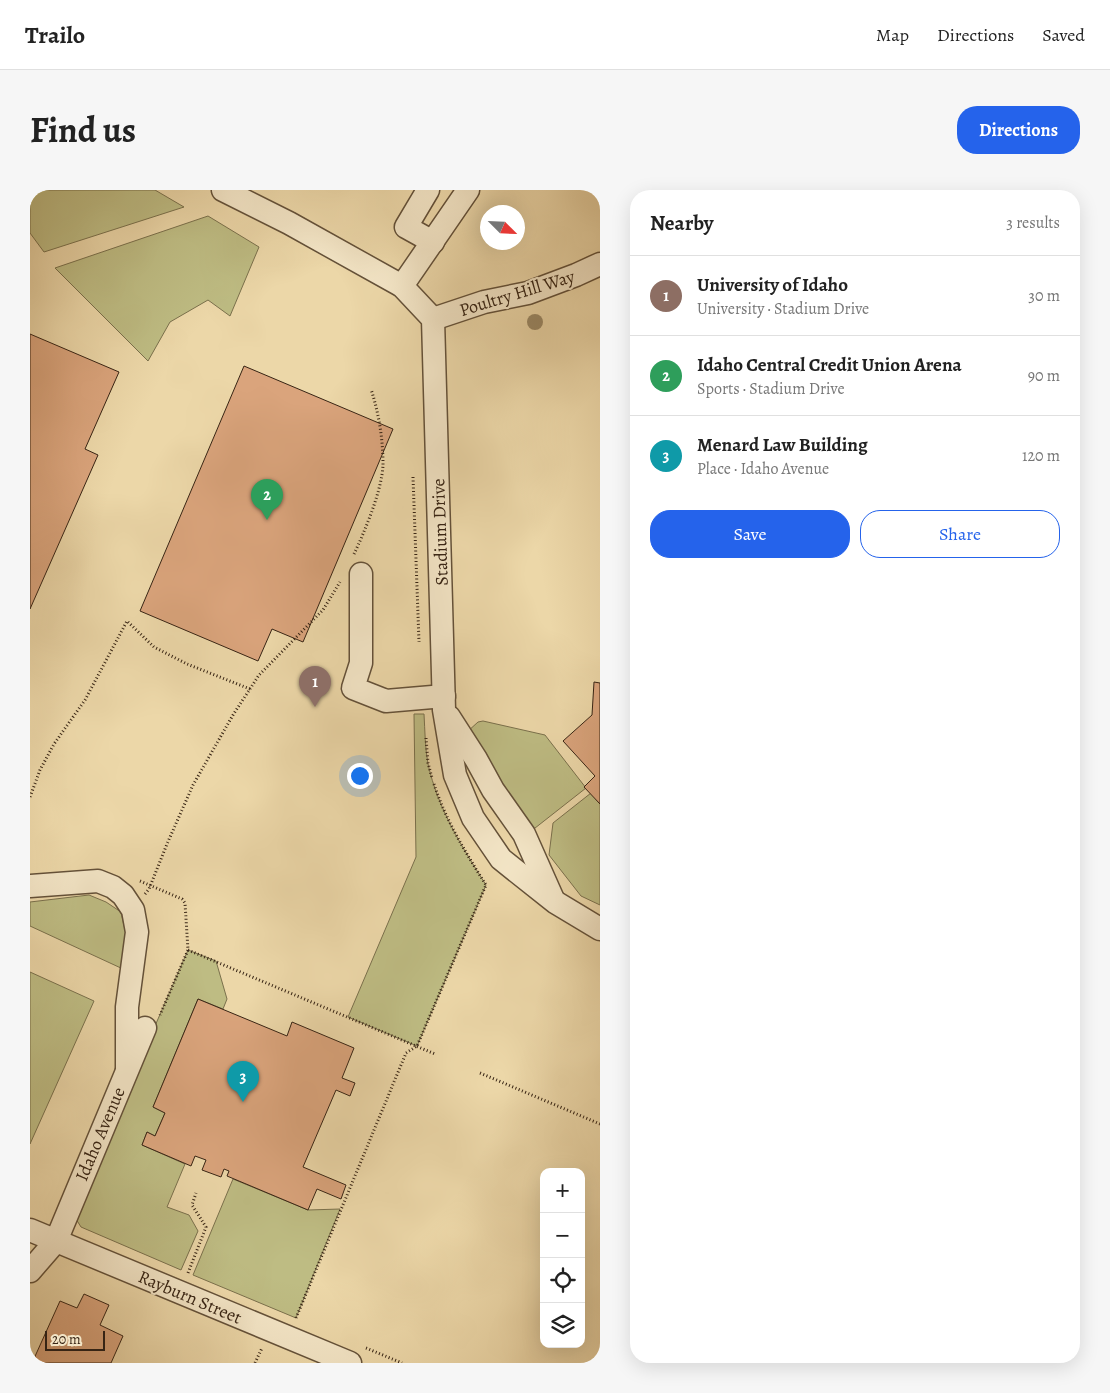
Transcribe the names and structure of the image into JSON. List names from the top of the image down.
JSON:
{
  "streets": {
    "street": [
      "Poultry Hill Way",
      "Stadium Drive",
      "Idaho Avenue",
      "Rayburn Street"
    ]
  },
  "crossings": [
    ["Poultry Hill Way", "Stadium Drive"],
    ["Idaho Avenue", "Rayburn Street"]
  ],
  "scale_bar": "20 m",
  "north": "bottom right",
  "page": {
    "header": "Trailo",
    "nav": ["Map", "Directions", "Saved"],
    "title": "Find us",
    "buttons": [
      "Directions",
      ["Save", "Share"]
    ],
    "heading": ["Nearby", "3 results"],
    "list": [
      {
        "mark": "1",
        "name": "University of Idaho",
        "note": "University · Stadium Drive",
        "value": "30 m"
      },
      {
        "mark": "2",
        "name": "Idaho Central Credit Union Arena",
        "note": "Sports · Stadium Drive",
        "value": "90 m"
      },
      {
        "mark": "3",
        "name": "Menard Law Building",
        "note": "Place · Idaho Avenue",
        "value": "120 m"
      }
    ],
    "pins": ["2", "1", "3"],
    "map_buttons": ["+", "−"],
    "scale": "20 m"
  }
}
